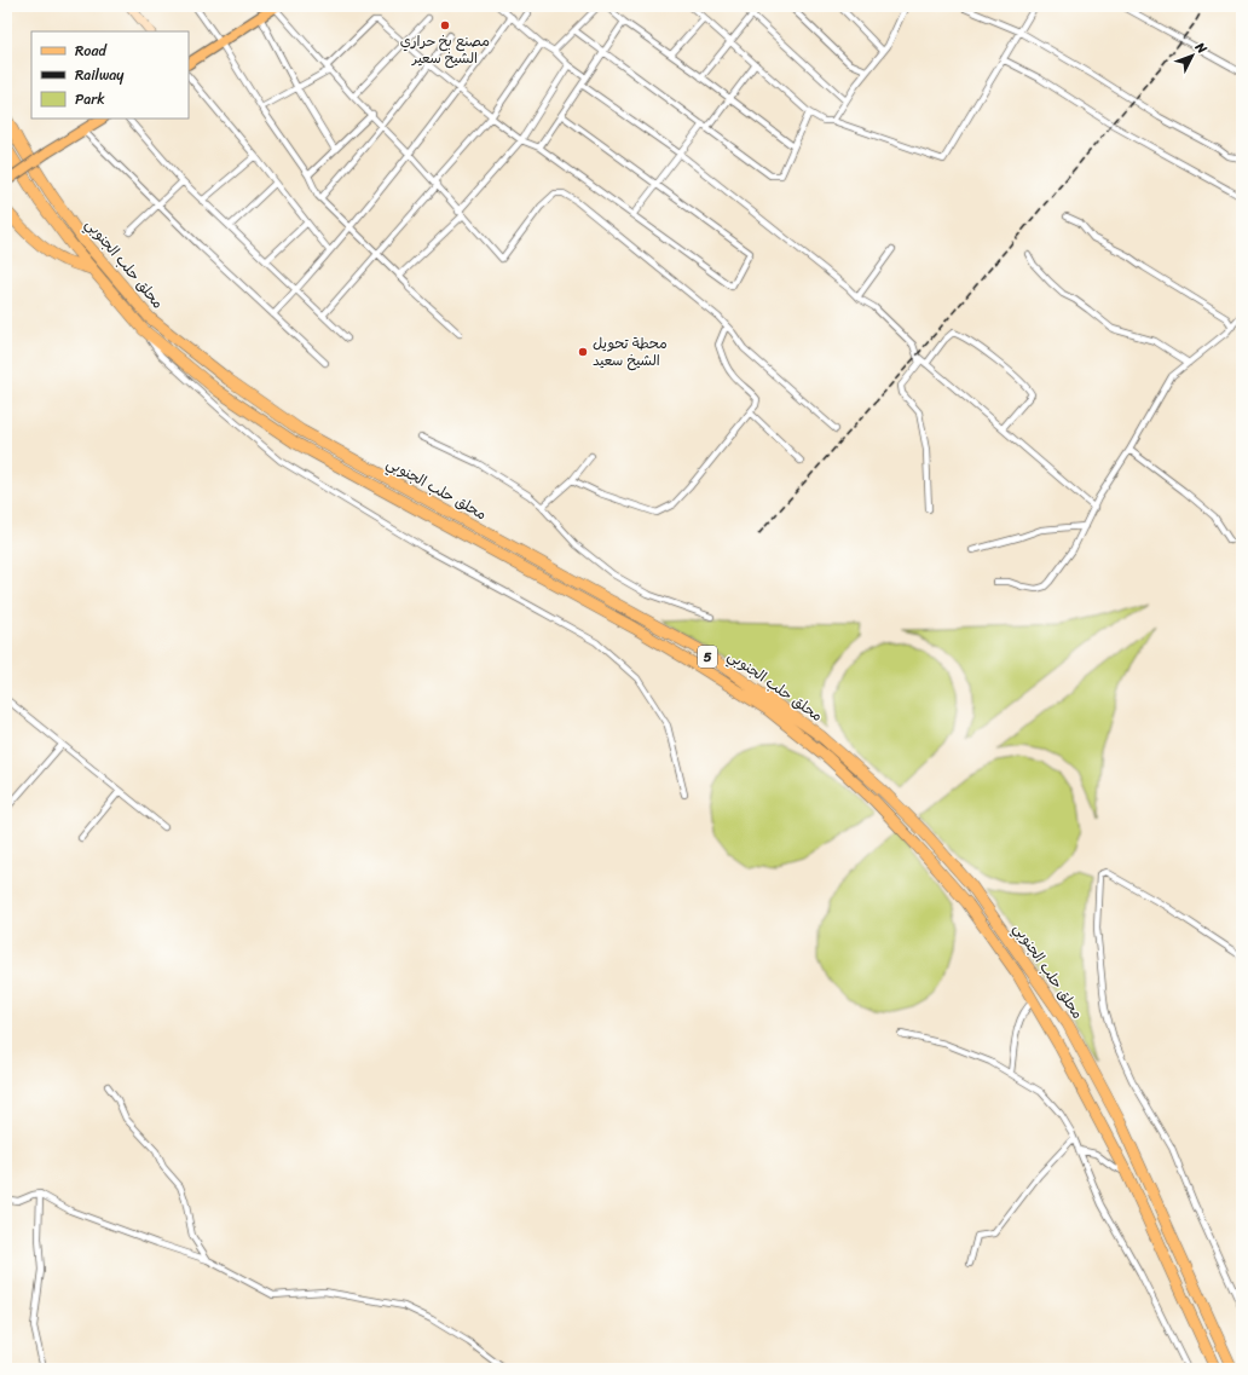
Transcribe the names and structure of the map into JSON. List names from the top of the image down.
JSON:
{
  "streets": {
    "highway": ["محلق حلب الجنوبي", "5"]
  },
  "places": ["مصنع بخ حراري الشيخ سعير", "محطة تحويل الشيخ سعيد"],
  "legend": ["Road", "Railway", "Park"],
  "north": "top right"
}
